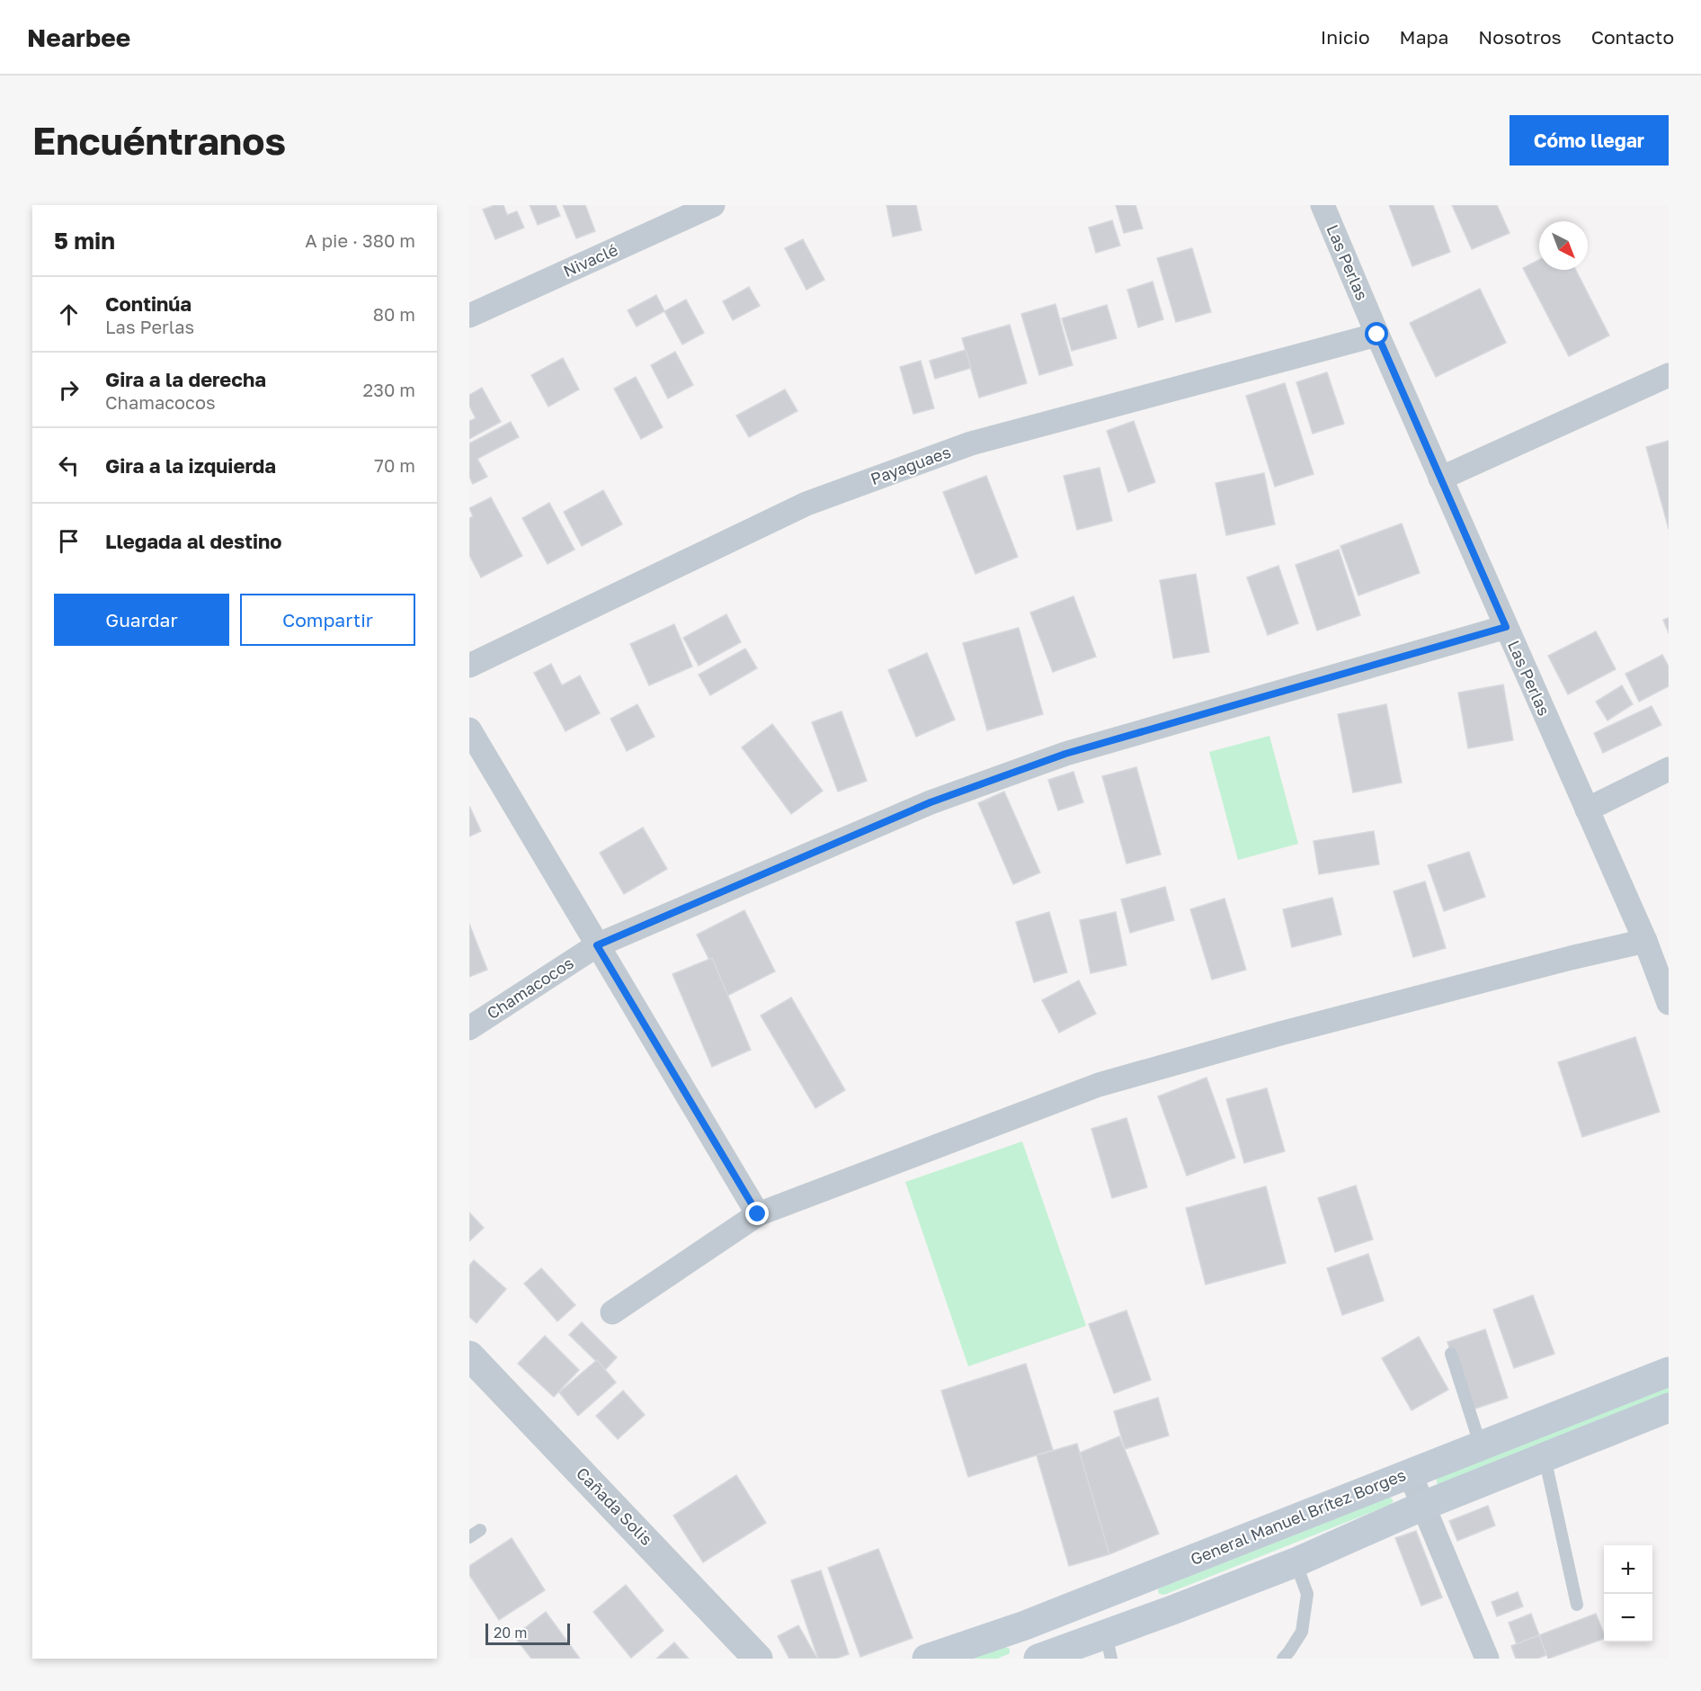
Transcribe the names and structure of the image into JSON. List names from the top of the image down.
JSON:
{
  "streets": {
    "main road": ["General Manuel Brítez Borges"],
    "street": [
      "Nivaclé",
      "Las Perlas",
      "Payaguaes",
      "Chamacocos",
      "Cañada Solis"
    ]
  },
  "crossings": [
    ["Las Perlas", "Payaguaes"],
    ["Las Perlas", "Chamacocos"]
  ],
  "scale_bar": "20 m",
  "north": "bottom right",
  "page": {
    "header": "Nearbee",
    "nav": [
      "Inicio",
      "Mapa",
      "Nosotros",
      "Contacto"
    ],
    "buttons": [
      "Cómo llegar",
      ["Guardar", "Compartir"]
    ],
    "title": "Encuéntranos",
    "heading": ["5 min", "A pie · 380 m"],
    "list": [
      ["Continúa", "Las Perlas", "80 m"],
      ["Gira a la derecha", "Chamacocos", "230 m"],
      ["Gira a la izquierda", "70 m"],
      "Llegada al destino"
    ],
    "map_buttons": ["+", "−"],
    "scale": "20 m"
  }
}
